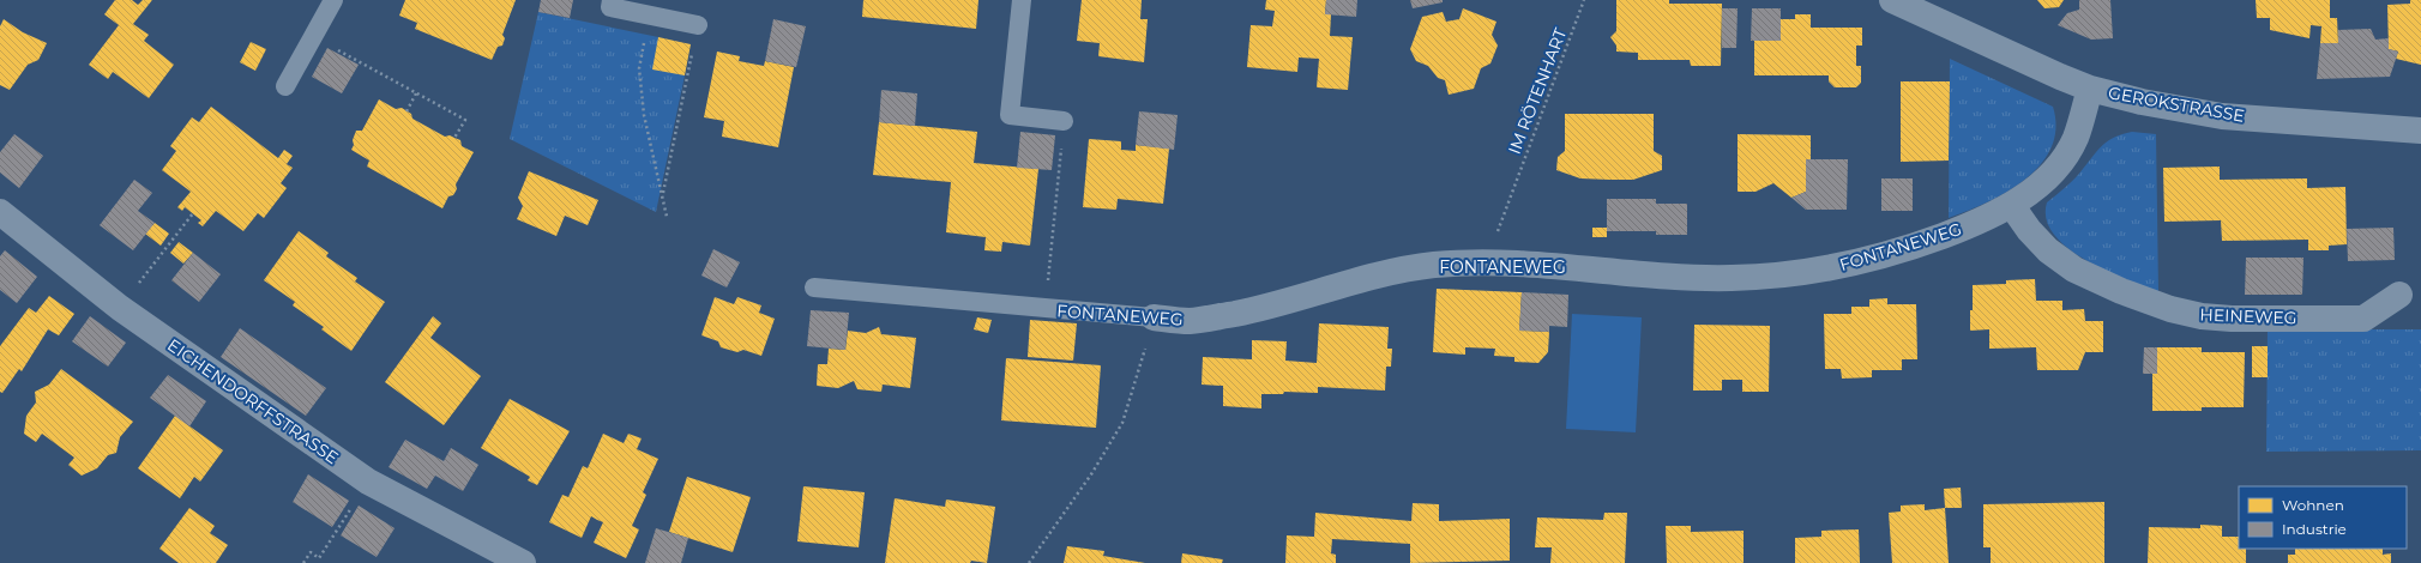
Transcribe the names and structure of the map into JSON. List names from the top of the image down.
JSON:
{
  "streets": {
    "street": [
      "GEROKSTRASSE",
      "FONTANEWEG",
      "HEINEWEG",
      "EICHENDORFFSTRASSE"
    ],
    "path": ["IM RÖTENHART"]
  },
  "crossings": [
    ["GEROKSTRASSE", "FONTANEWEG"],
    ["FONTANEWEG", "HEINEWEG"]
  ],
  "legend": ["Wohnen", "Industrie"]
}
